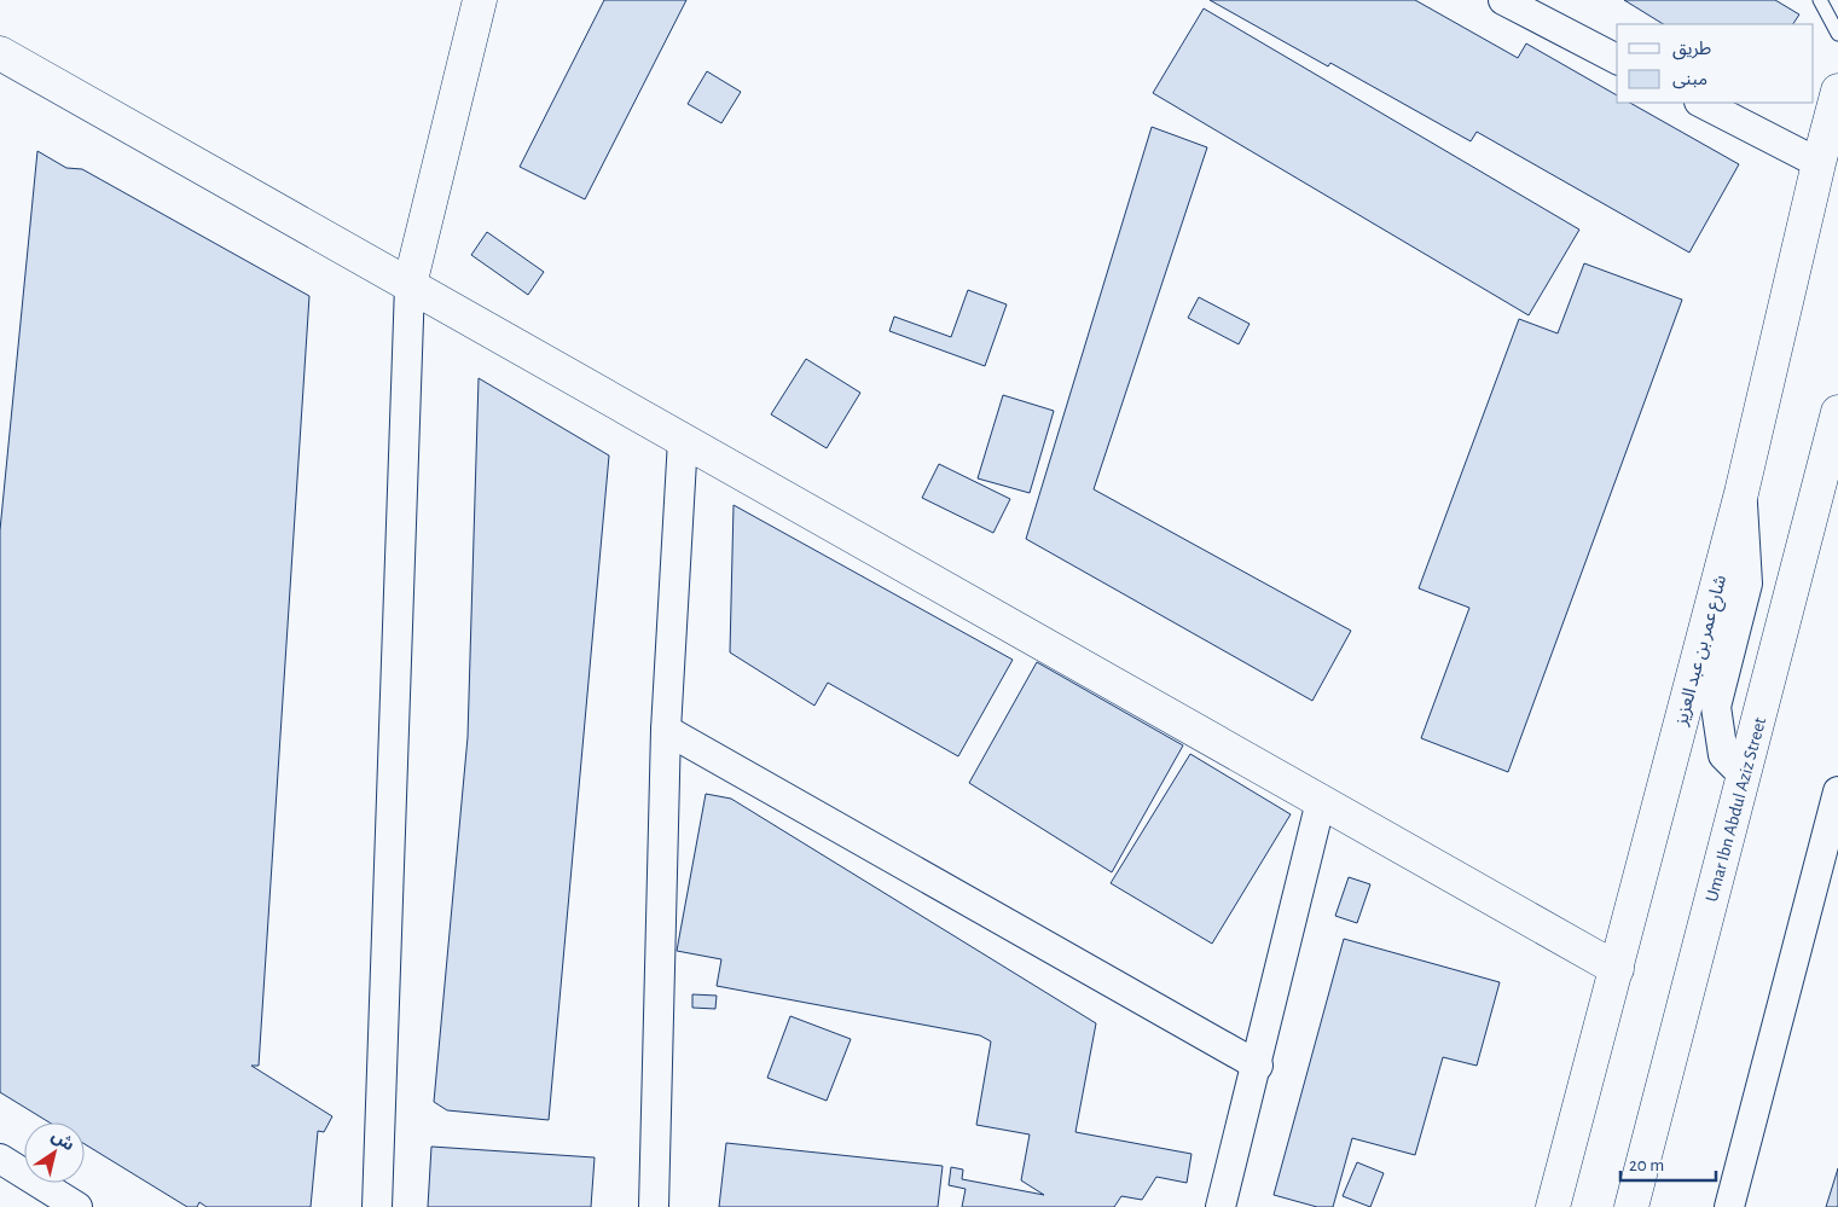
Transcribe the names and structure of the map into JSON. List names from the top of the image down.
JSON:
{
  "streets": {
    "street": ["شارع عمر بن عبد العزيز", "Umar Ibn Abdul Aziz Street"]
  },
  "legend": ["طريق", "مبنى"],
  "scale_bar": "20 m",
  "north": "top right"
}
